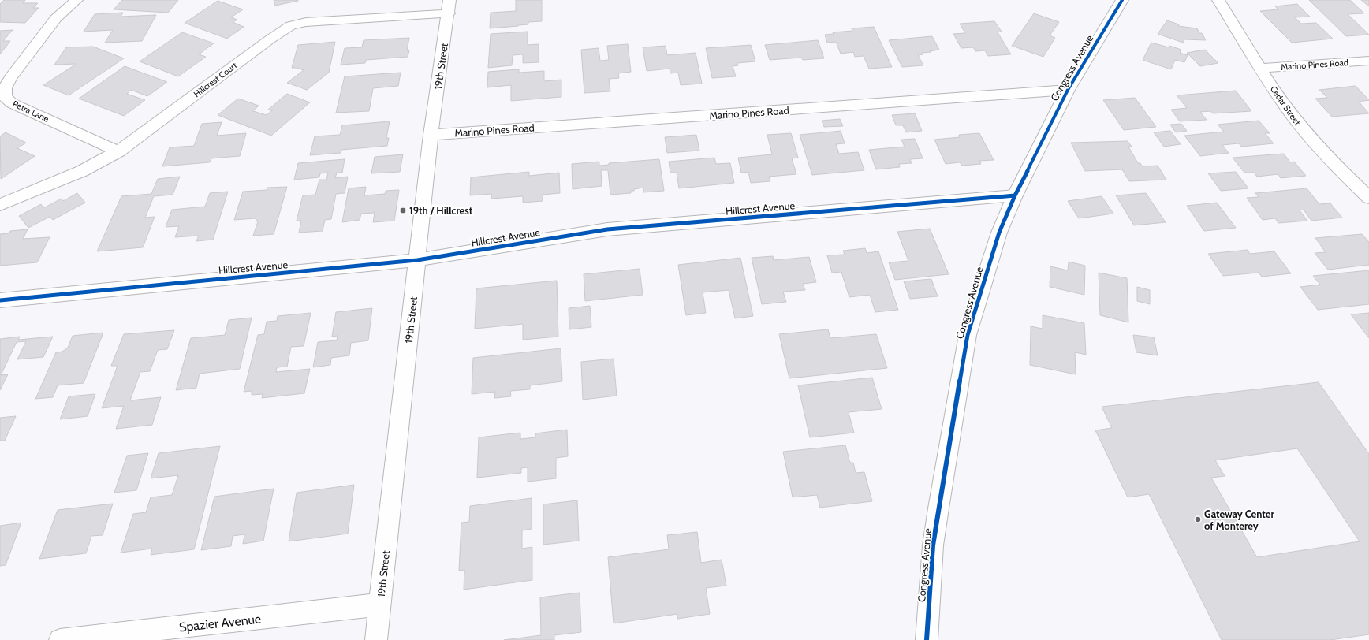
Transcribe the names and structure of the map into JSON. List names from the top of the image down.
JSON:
{
  "streets": {
    "street": [
      "Marino Pines Road",
      "19th Street",
      "Congress Avenue",
      "Hillcrest Court",
      "Cedar Street",
      "Petra Lane",
      "Hillcrest Avenue",
      "Spazier Avenue"
    ]
  },
  "crossings": [
    ["Marino Pines Road", "19th Street"],
    ["Marino Pines Road", "Congress Avenue"],
    ["Marino Pines Road", "Cedar Street"],
    ["19th Street", "Hillcrest Court"],
    ["19th Street", "Hillcrest Avenue"],
    ["19th Street", "Spazier Avenue"],
    ["Congress Avenue", "Hillcrest Avenue"],
    ["Hillcrest Court", "Petra Lane"]
  ],
  "places": {
    "transit": ["19th / Hillcrest"],
    "other": ["Gateway Center of Monterey"]
  }
}
